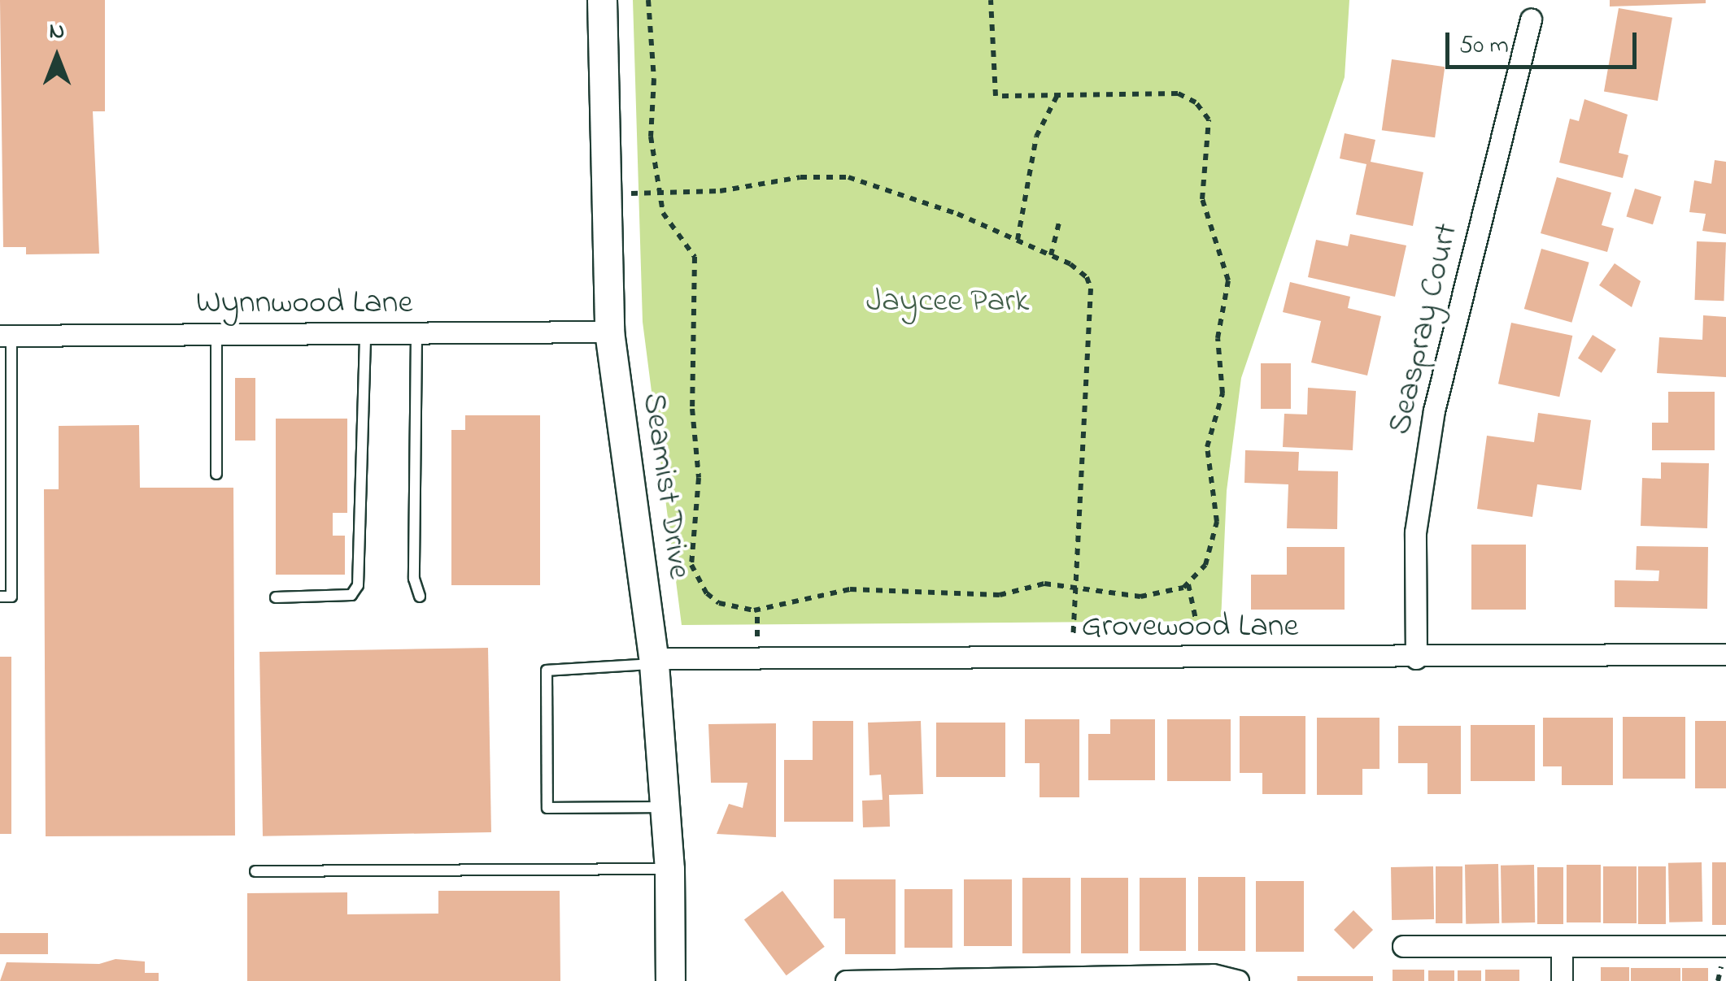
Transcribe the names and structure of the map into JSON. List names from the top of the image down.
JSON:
{
  "streets": {
    "street": [
      "Wynnwood Lane",
      "Seaspray Court",
      "Seamist Drive",
      "Grovewood Lane"
    ]
  },
  "crossings": [
    ["Wynnwood Lane", "Seamist Drive"],
    ["Seaspray Court", "Grovewood Lane"],
    ["Seamist Drive", "Grovewood Lane"]
  ],
  "parks": ["Jaycee Park"],
  "scale_bar": "50 m",
  "north": "top"
}
